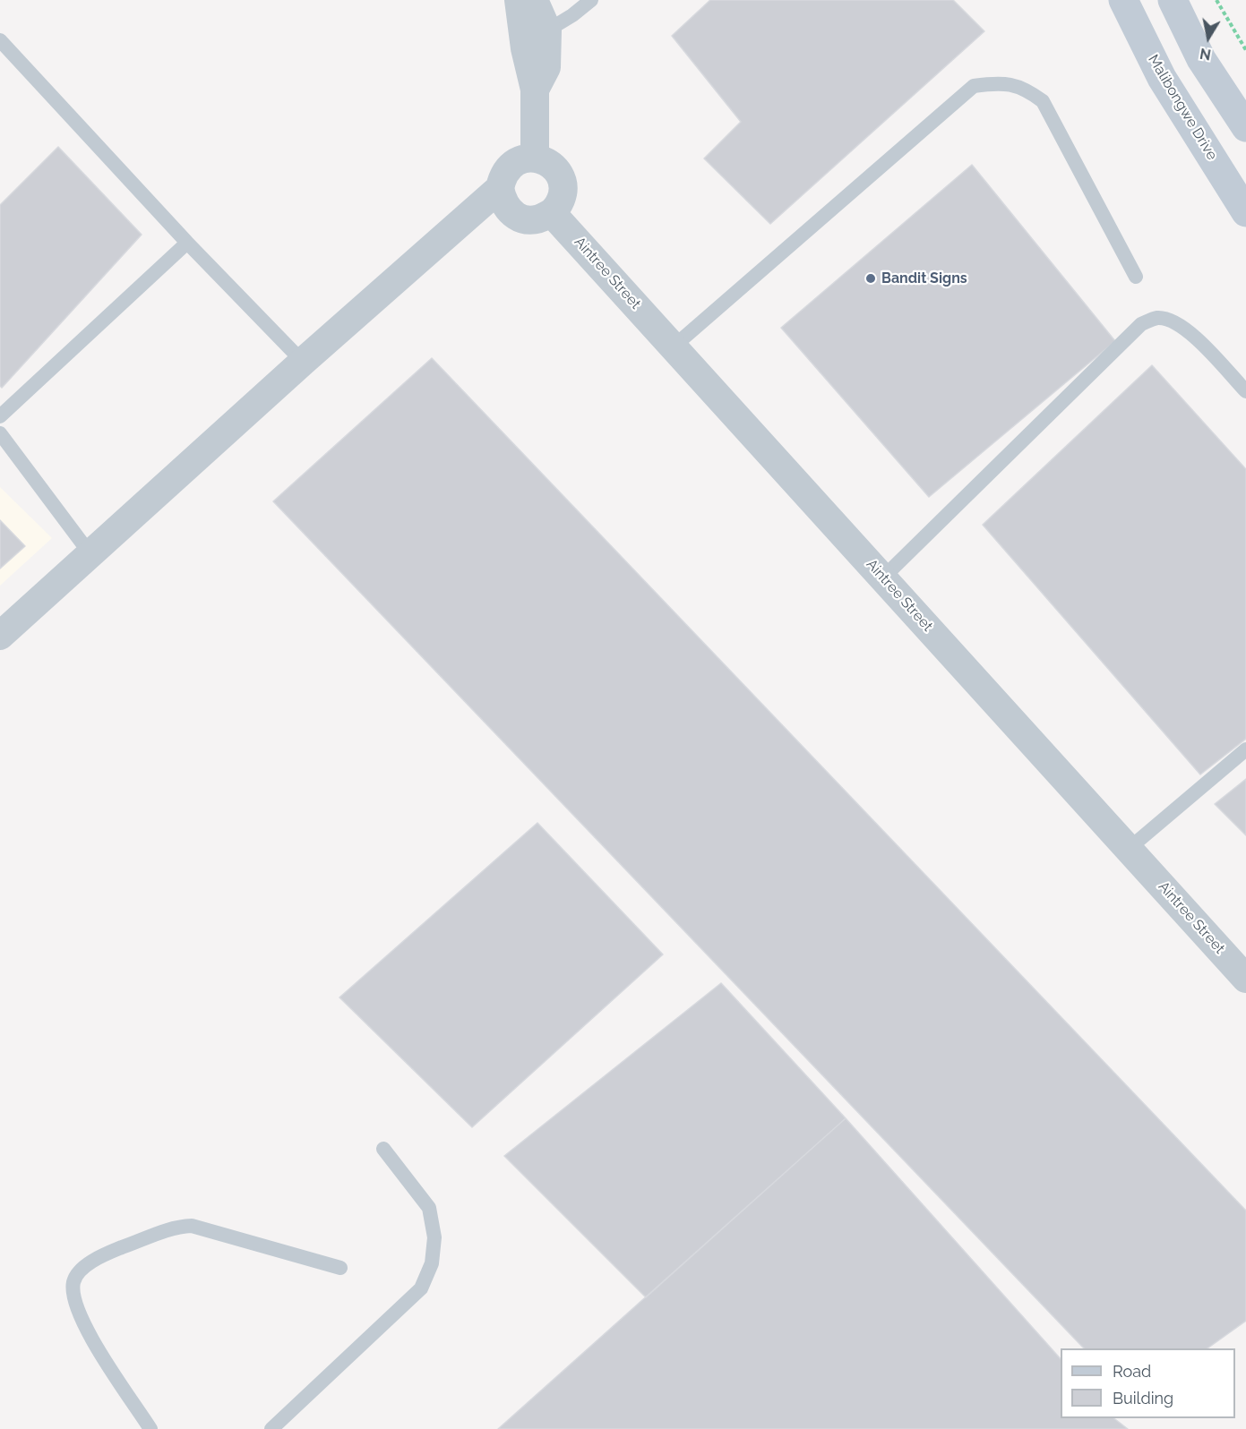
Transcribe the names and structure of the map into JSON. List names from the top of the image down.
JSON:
{
  "streets": {
    "main road": ["Malibongwe Drive"],
    "street": ["Aintree Street"]
  },
  "places": ["Bandit Signs"],
  "legend": ["Road", "Building"],
  "north": "bottom"
}
